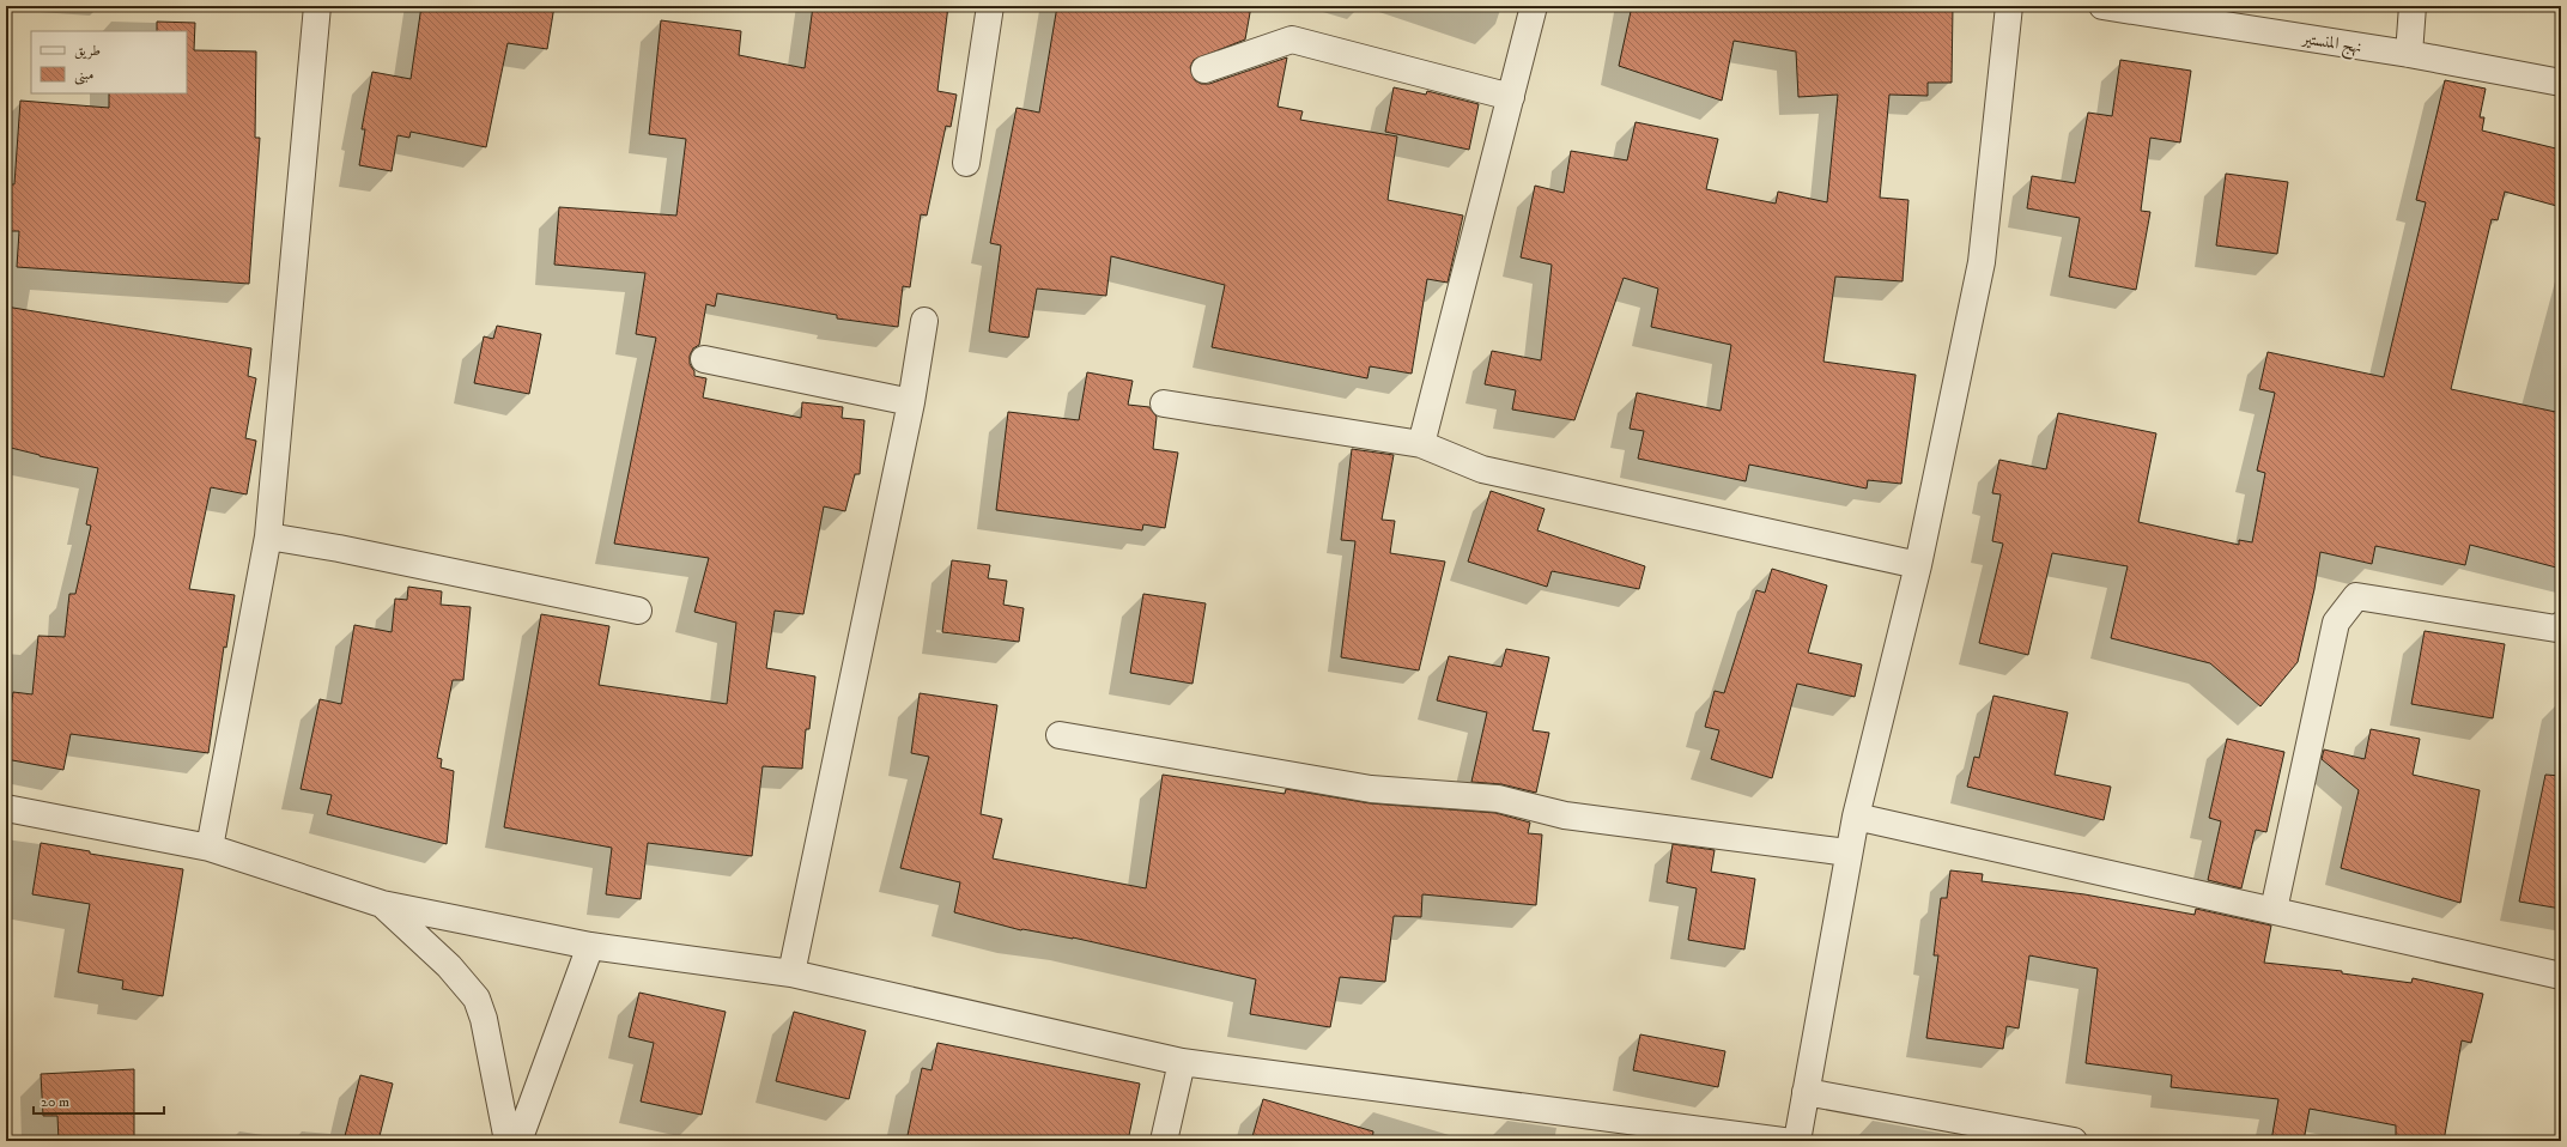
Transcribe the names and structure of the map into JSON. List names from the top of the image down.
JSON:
{
  "streets": {
    "street": ["نهج المنستير"]
  },
  "legend": ["طريق", "مبنى"],
  "scale_bar": "20 m"
}
